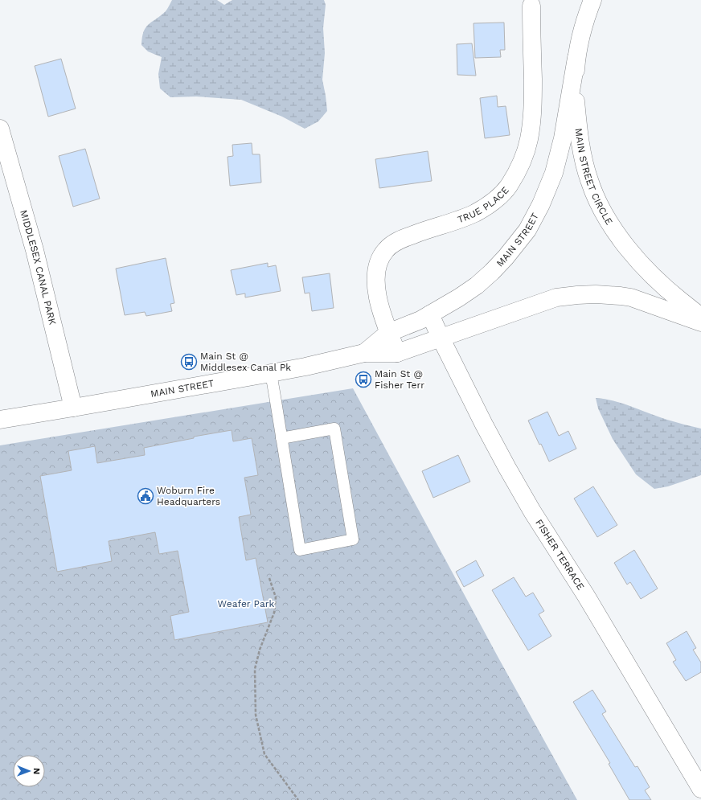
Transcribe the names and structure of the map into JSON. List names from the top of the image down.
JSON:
{
  "streets": {
    "main road": [
      "MAIN STREET CIRCLE",
      "TRUE PLACE",
      "MAIN STREET",
      "MIDDLESEX CANAL PARK",
      "FISHER TERRACE"
    ]
  },
  "crossings": [
    ["MAIN STREET CIRCLE", "MAIN STREET"],
    ["TRUE PLACE", "MAIN STREET"],
    ["MAIN STREET", "MIDDLESEX CANAL PARK"],
    ["MAIN STREET", "FISHER TERRACE"]
  ],
  "parks": ["Weafer Park"],
  "places": {
    "bus stop": ["Main St @ Middlesex Canal Pk", "Main St @ Fisher Terr"],
    "public building": ["Woburn Fire Headquarters"]
  },
  "north": "right"
}
